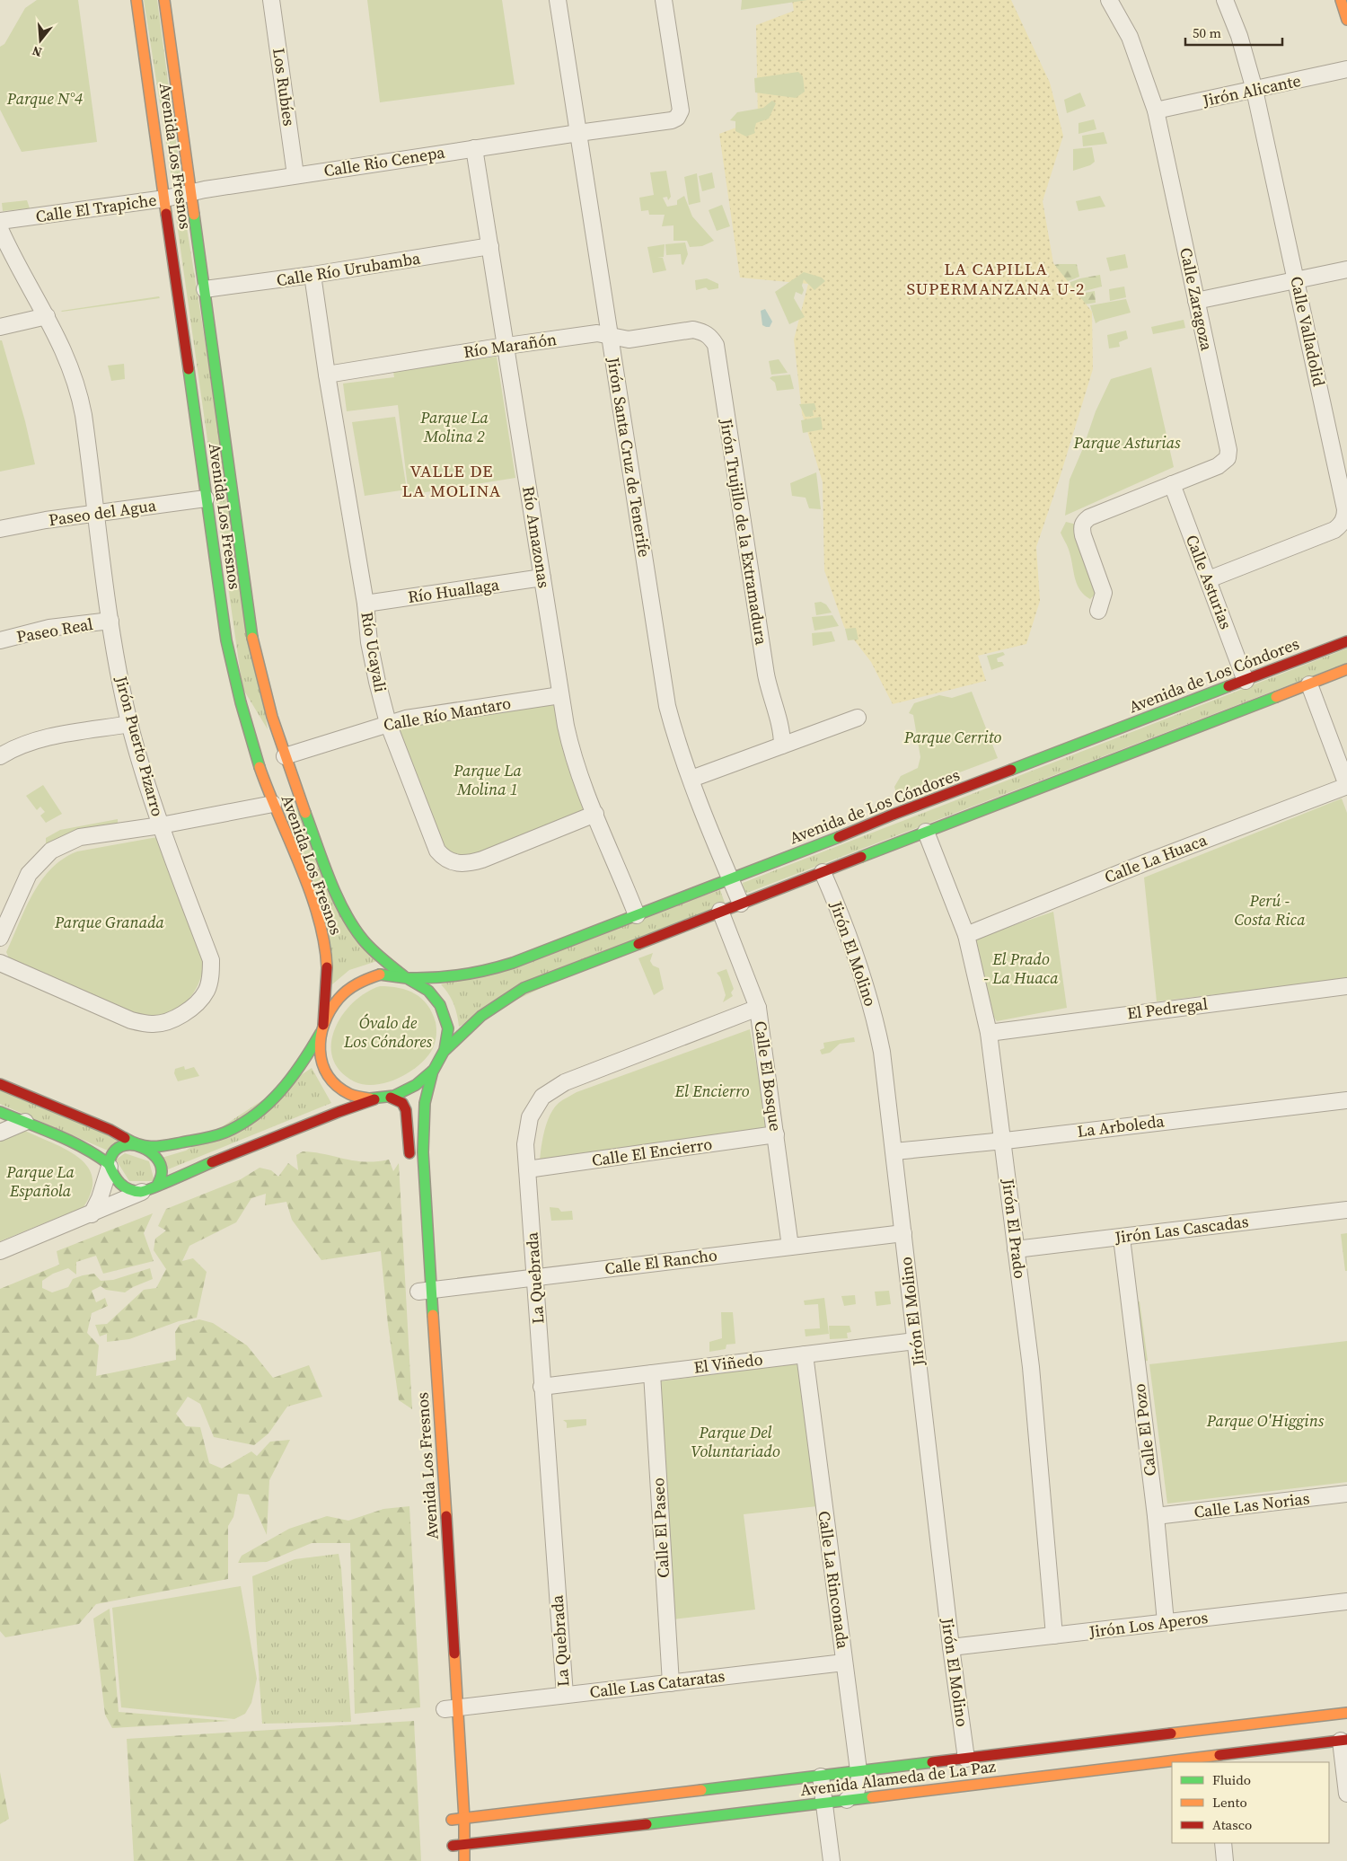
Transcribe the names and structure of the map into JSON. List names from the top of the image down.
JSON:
{
  "streets": {
    "street": [
      "Los Rubíes",
      "Jirón Alicante",
      "Avenida Los Fresnos",
      "Calle Rio Cenepa",
      "Calle El Trapiche",
      "Calle Río Urubamba",
      "Calle Zaragoza",
      "Calle Valladolid",
      "Río Marañón",
      "Jirón Santa Cruz de Tenerife",
      "Paseo del Agua",
      "Jirón Trujillo de la Extramadura",
      "Río Amazonas",
      "Calle Asturias",
      "Río Huallaga",
      "Paseo Real",
      "Río Ucayali",
      "Avenida de Los Cóndores",
      "Calle Río Mantaro",
      "Jirón Puerto Pizarro",
      "Calle La Huaca",
      "Jirón El Molino",
      "El Pedregal",
      "Calle El Bosque",
      "La Arboleda",
      "Calle El Encierro",
      "Jirón El Prado",
      "Jirón Las Cascadas",
      "Calle El Rancho",
      "La Quebrada",
      "El Viñedo",
      "Calle El Pozo",
      "Calle Las Norias",
      "Calle El Paseo",
      "Calle La Rinconada",
      "Jirón Los Aperos",
      "Calle Las Cataratas",
      "Avenida Alameda de La Paz"
    ]
  },
  "crossings": [
    ["Los Rubíes", "Calle Rio Cenepa"],
    ["Jirón Alicante", "Calle Zaragoza"],
    ["Jirón Alicante", "Calle Valladolid"],
    ["Avenida Los Fresnos", "Calle Rio Cenepa"],
    ["Avenida Los Fresnos", "Calle El Trapiche"],
    ["Avenida Los Fresnos", "Calle Río Urubamba"],
    ["Avenida Los Fresnos", "Paseo del Agua"],
    ["Avenida Los Fresnos", "Avenida de Los Cóndores"],
    ["Avenida Los Fresnos", "Calle Río Mantaro"],
    ["Avenida Los Fresnos", "Calle El Rancho"],
    ["Avenida Los Fresnos", "Calle Las Cataratas"],
    ["Avenida Los Fresnos", "Avenida Alameda de La Paz"],
    ["Calle Rio Cenepa", "Calle El Trapiche"],
    ["Calle Rio Cenepa", "Jirón Santa Cruz de Tenerife"],
    ["Calle Rio Cenepa", "Río Amazonas"],
    ["Calle Río Urubamba", "Río Amazonas"],
    ["Calle Río Urubamba", "Río Ucayali"],
    ["Calle Zaragoza", "Calle Asturias"],
    ["Calle Valladolid", "Calle Asturias"],
    ["Río Marañón", "Jirón Santa Cruz de Tenerife"],
    ["Río Marañón", "Jirón Trujillo de la Extramadura"],
    ["Río Marañón", "Río Amazonas"],
    ["Río Marañón", "Río Ucayali"],
    ["Jirón Santa Cruz de Tenerife", "Avenida de Los Cóndores"],
    ["Paseo del Agua", "Jirón Puerto Pizarro"],
    ["Río Amazonas", "Río Huallaga"],
    ["Río Amazonas", "Río Ucayali"],
    ["Río Amazonas", "Avenida de Los Cóndores"],
    ["Río Amazonas", "Calle Río Mantaro"],
    ["Calle Asturias", "Avenida de Los Cóndores"],
    ["Río Huallaga", "Río Ucayali"],
    ["Paseo Real", "Jirón Puerto Pizarro"],
    ["Río Ucayali", "Calle Río Mantaro"],
    ["Calle La Huaca", "Jirón El Prado"],
    ["Jirón El Molino", "La Arboleda"],
    ["Jirón El Molino", "Calle El Rancho"],
    ["Jirón El Molino", "El Viñedo"],
    ["Jirón El Molino", "Jirón Los Aperos"],
    ["Jirón El Molino", "Avenida Alameda de La Paz"],
    ["El Pedregal", "Jirón El Prado"],
    ["Calle El Bosque", "Calle El Encierro"],
    ["Calle El Bosque", "Calle El Rancho"],
    ["Calle El Bosque", "La Quebrada"],
    ["La Arboleda", "Jirón El Prado"],
    ["Calle El Encierro", "La Quebrada"],
    ["Jirón El Prado", "Jirón Las Cascadas"],
    ["Jirón El Prado", "Jirón Los Aperos"],
    ["Jirón Las Cascadas", "Calle El Pozo"],
    ["Calle El Rancho", "La Quebrada"],
    ["La Quebrada", "El Viñedo"],
    ["La Quebrada", "Calle Las Cataratas"],
    ["El Viñedo", "Calle El Paseo"],
    ["El Viñedo", "Calle La Rinconada"],
    ["Calle El Pozo", "Calle Las Norias"],
    ["Calle El Pozo", "Jirón Los Aperos"],
    ["Calle El Paseo", "Calle Las Cataratas"],
    ["Calle La Rinconada", "Calle Las Cataratas"],
    ["Calle La Rinconada", "Avenida Alameda de La Paz"]
  ],
  "districts": ["LA CAPILLA SUPERMANZANA U-2", "VALLE DE LA MOLINA"],
  "parks": [
    "Parque N°4",
    "Parque La Molina 2",
    "Parque Asturias",
    "Parque Cerrito",
    "Parque La Molina 1",
    "Perú - Costa Rica",
    "Parque Granada",
    "El Prado - La Huaca",
    "Óvalo de Los Cóndores",
    "El Encierro",
    "Parque La Española",
    "Parque O'Higgins",
    "Parque Del Voluntariado"
  ],
  "legend": ["Fluido", "Lento", "Atasco"],
  "scale_bar": "50 m",
  "north": "bottom"
}
